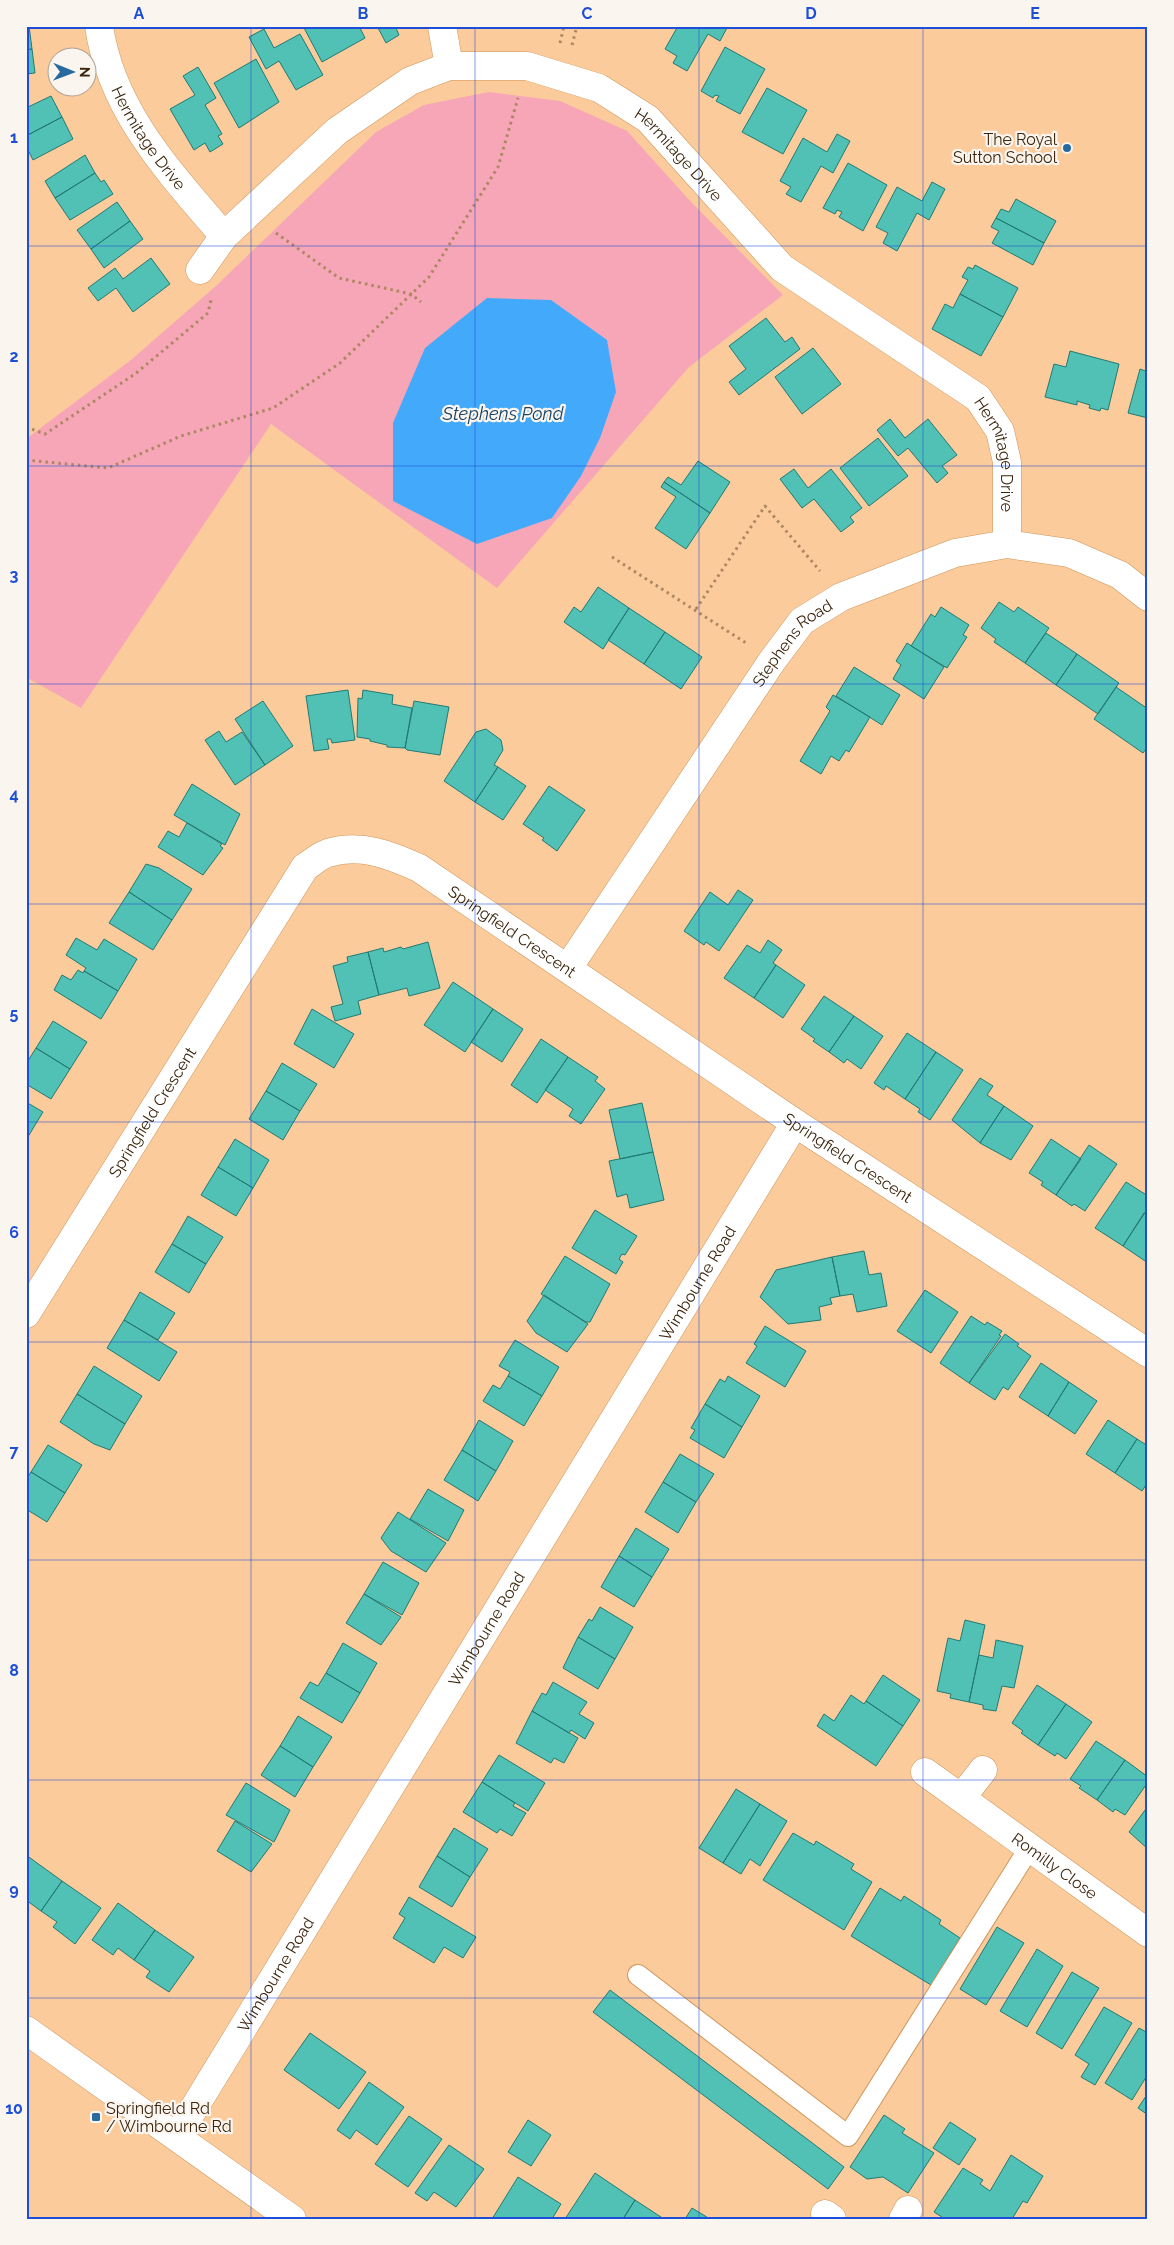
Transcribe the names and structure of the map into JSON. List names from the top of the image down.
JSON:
{
  "streets": {
    "street": [
      "Hermitage Drive",
      "Stephens Road",
      "Springfield Crescent",
      "Wimbourne Road",
      "Romilly Close"
    ]
  },
  "crossings": [
    ["Hermitage Drive", "Stephens Road"],
    ["Stephens Road", "Springfield Crescent"],
    ["Springfield Crescent", "Wimbourne Road"]
  ],
  "water": ["Stephens Pond"],
  "places": {
    "other": ["The Royal Sutton School"],
    "transit": ["Springfield Rd / Wimbourne Rd"]
  },
  "north": "right",
  "grid": {
    "columns": [
      "A",
      "B",
      "C",
      "D",
      "E"
    ],
    "rows": [
      "1",
      "2",
      "3",
      "4",
      "5",
      "6",
      "7",
      "8",
      "9",
      "10"
    ]
  }
}
